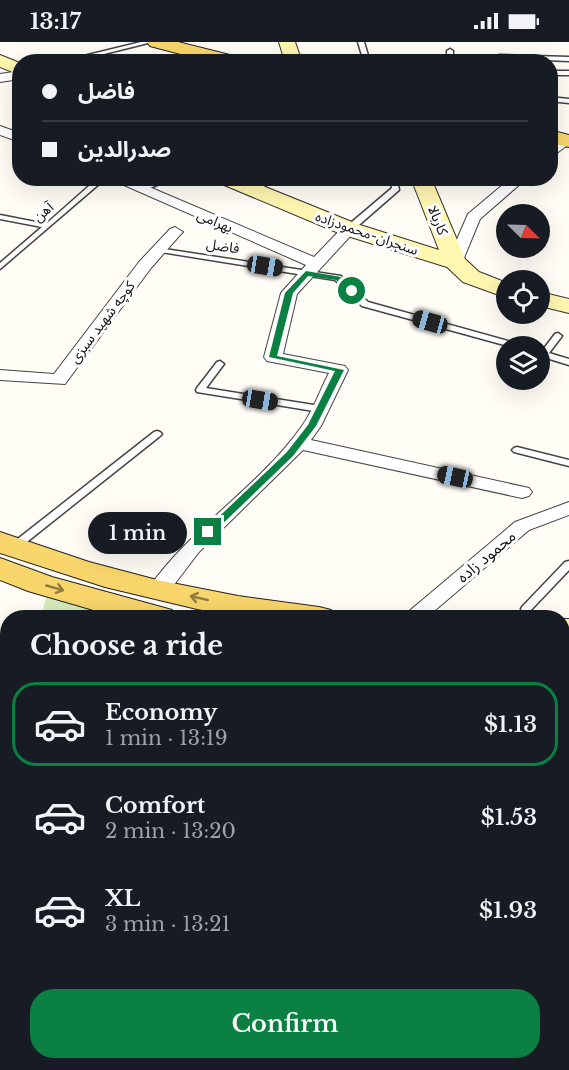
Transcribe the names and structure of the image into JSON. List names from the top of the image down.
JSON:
{
  "streets": {
    "street": [
      "کاربالا",
      "بهرامی",
      "سنجران-محمودزاده",
      "کوچه شهید سبزی",
      "محمود زاده"
    ],
    "lane": ["آهن", "فاضل"]
  },
  "crossings": [
    ["کاربالا", "سنجران-محمودزاده"],
    ["بهرامی", "فاضل"],
    ["فاضل", "کوچه شهید سبزی"]
  ],
  "north": "bottom right",
  "page": {
    "status": "13:17",
    "banner": ["فاضل", "صدرالدین"],
    "bubble": "1 min",
    "heading": "Choose a ride",
    "list": [
      {
        "name": "Economy",
        "note": "1 min · 13:19",
        "value": "$1.13"
      },
      {
        "name": "Comfort",
        "note": "2 min · 13:20",
        "value": "$1.53"
      },
      {
        "name": "XL",
        "note": "3 min · 13:21",
        "value": "$1.93"
      }
    ],
    "buttons": "Confirm"
  }
}
